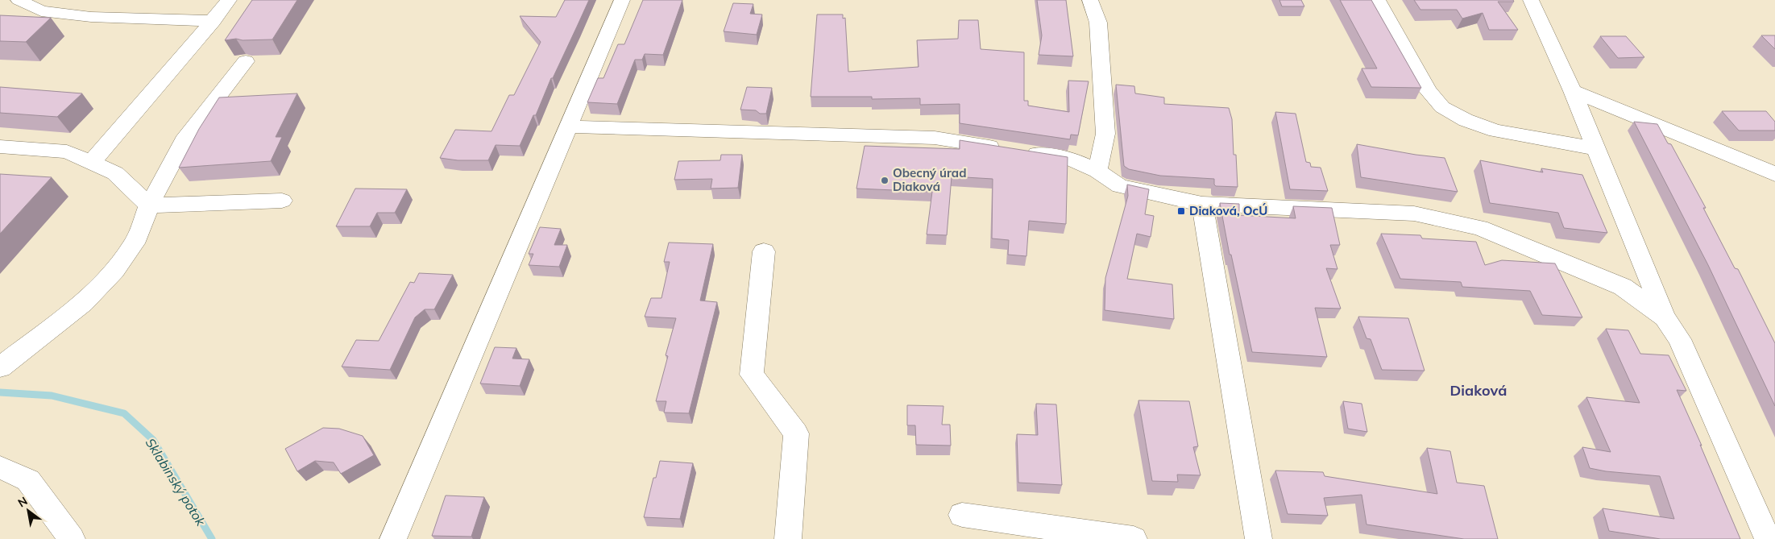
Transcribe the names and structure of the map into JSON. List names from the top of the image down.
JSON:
{
  "districts": ["Diaková"],
  "water": ["Sklabinský potok"],
  "places": {
    "other": ["Obecný úrad Diaková"],
    "transit": ["Diaková, OcÚ"]
  },
  "north": "top left"
}
